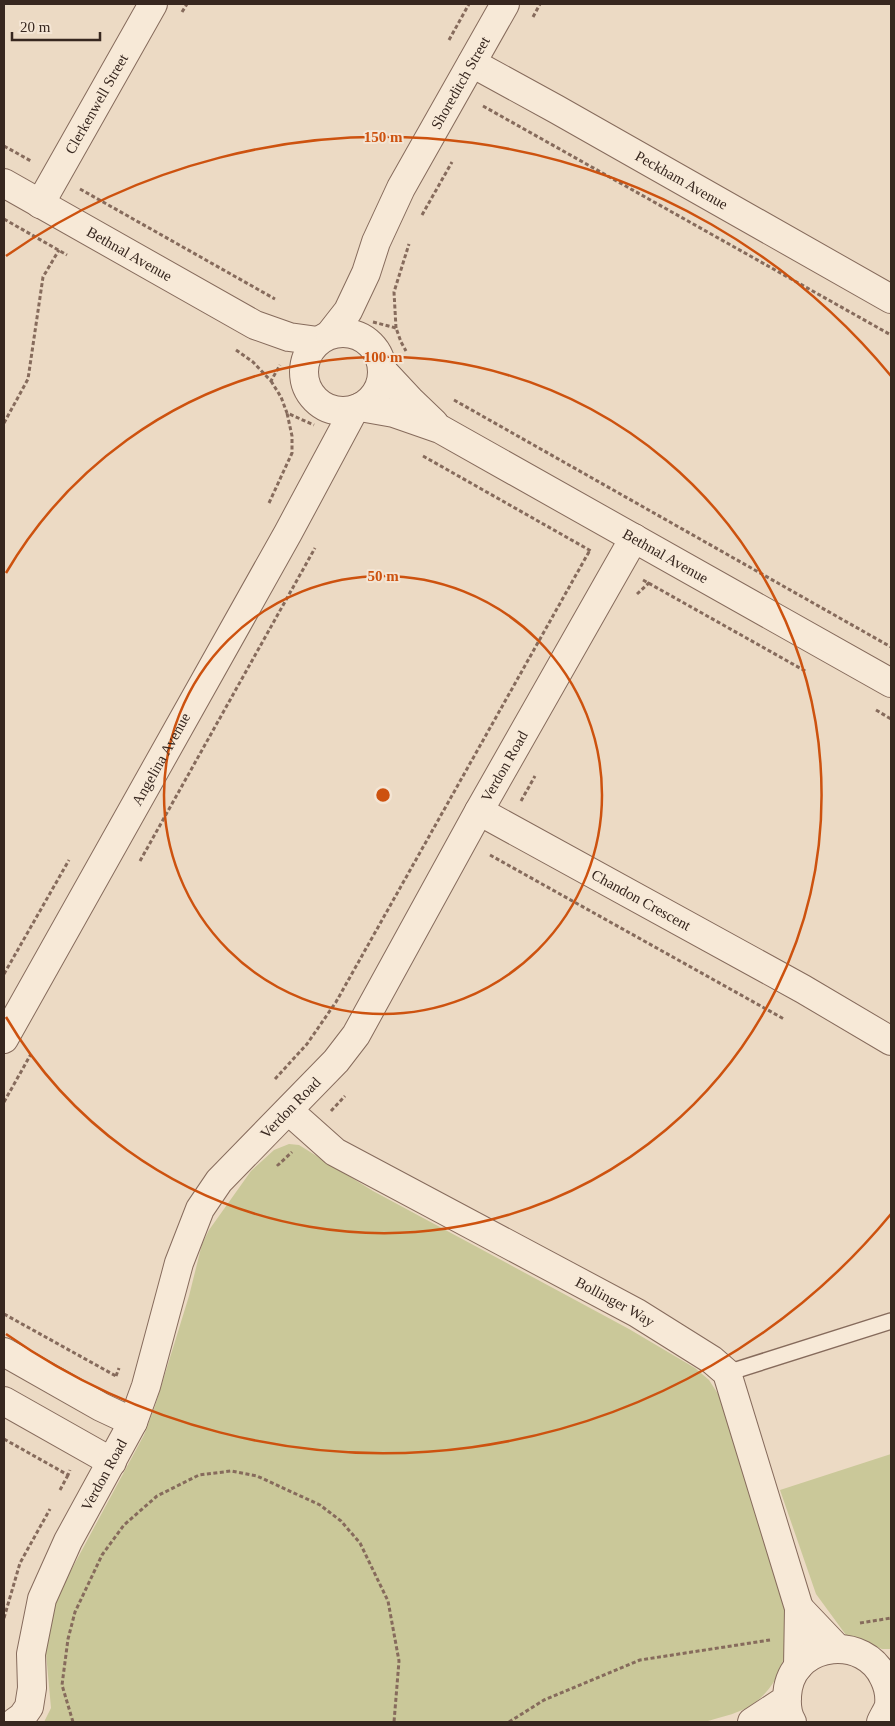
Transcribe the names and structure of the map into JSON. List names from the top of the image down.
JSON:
{
  "streets": {
    "street": [
      "Shoreditch Street",
      "Clerkenwell Street",
      "Peckham Avenue",
      "Bethnal Avenue",
      "Angelina Avenue",
      "Verdon Road",
      "Chandon Crescent",
      "Bollinger Way"
    ]
  },
  "crossings": [
    ["Shoreditch Street", "Peckham Avenue"],
    ["Shoreditch Street", "Bethnal Avenue"],
    ["Shoreditch Street", "Angelina Avenue"],
    ["Clerkenwell Street", "Bethnal Avenue"],
    ["Bethnal Avenue", "Angelina Avenue"],
    ["Bethnal Avenue", "Verdon Road"],
    ["Verdon Road", "Chandon Crescent"],
    ["Verdon Road", "Bollinger Way"]
  ],
  "scale_bar": "20 m",
  "rings": ["150 m", "100 m", "50 m"]
}
